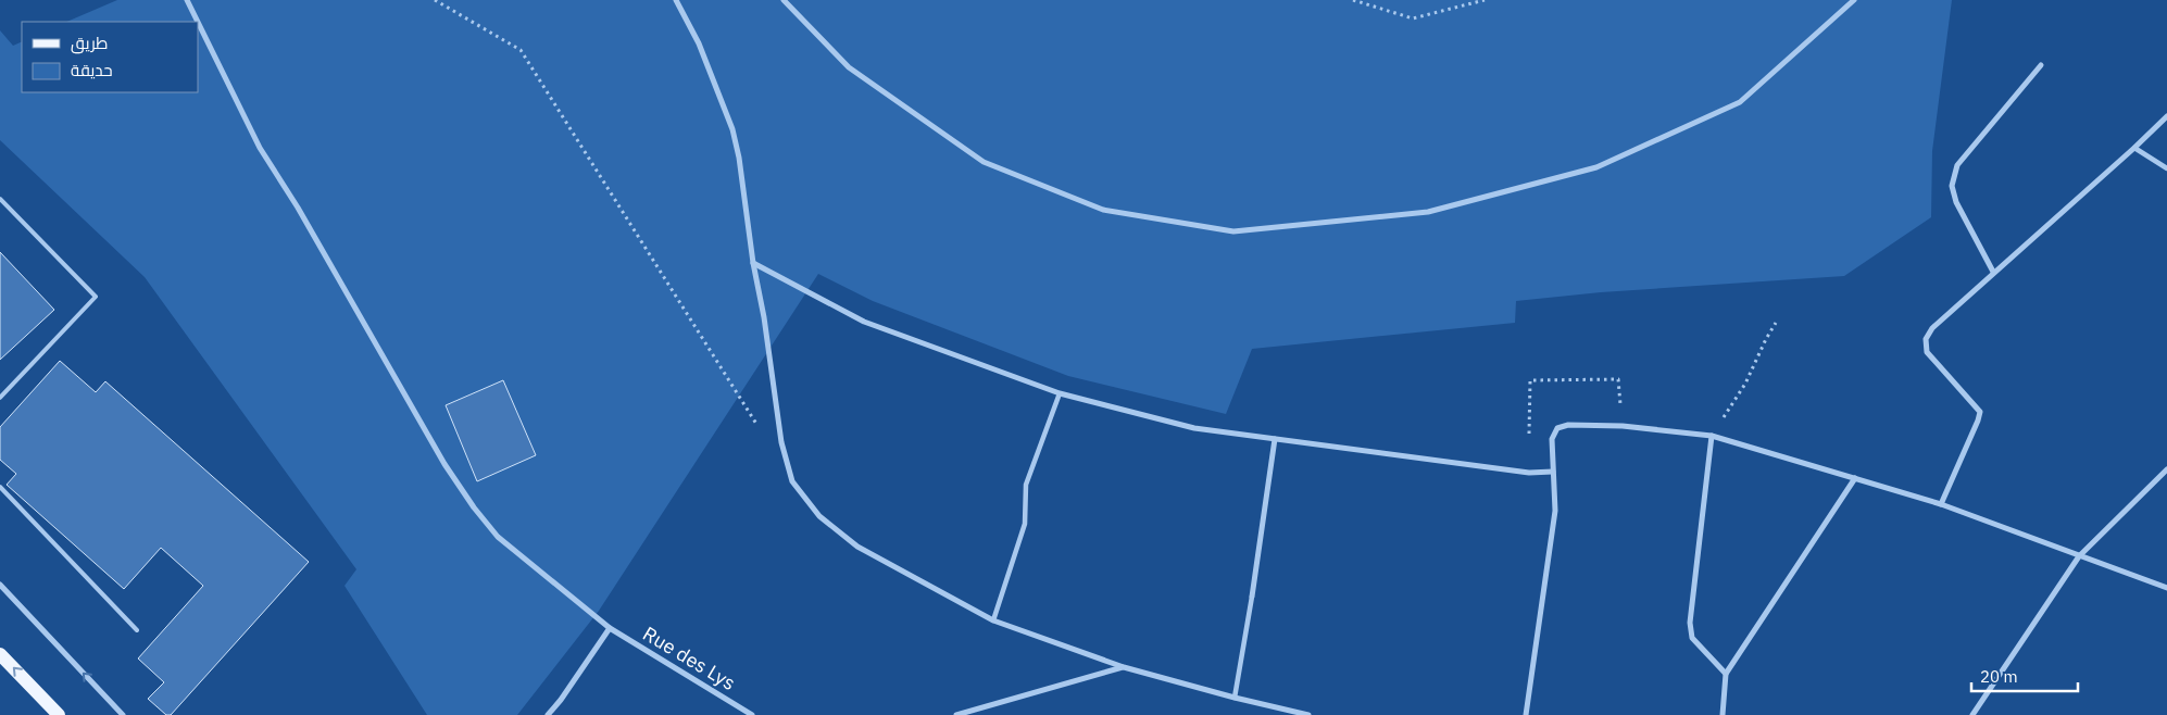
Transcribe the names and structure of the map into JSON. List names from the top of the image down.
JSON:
{
  "streets": {
    "street": ["Rue des Lys"]
  },
  "legend": ["طريق", "حديقة"],
  "scale_bar": "20 m"
}
